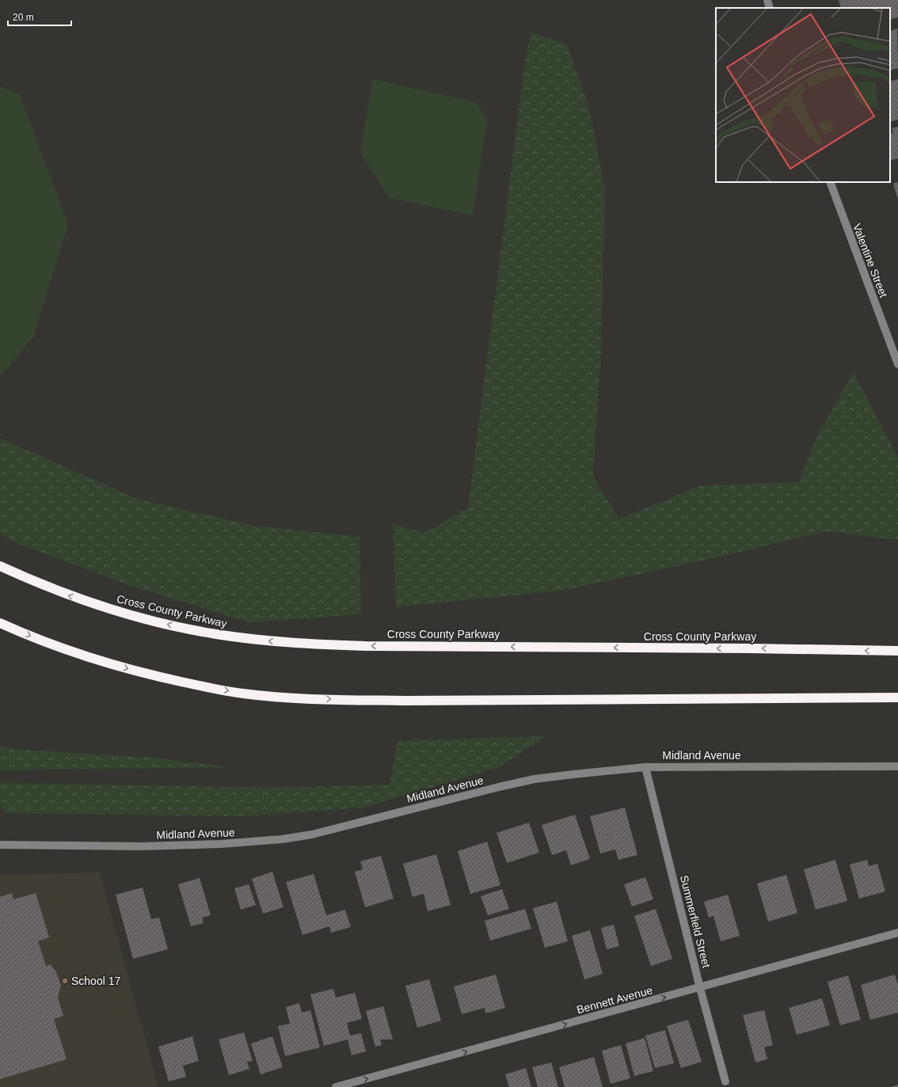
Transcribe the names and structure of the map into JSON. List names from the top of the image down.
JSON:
{
  "streets": {
    "highway": ["Cross County Parkway"],
    "street": [
      "Valentine Street",
      "Midland Avenue",
      "Summerfield Street",
      "Bennett Avenue"
    ]
  },
  "crossings": [
    ["Midland Avenue", "Summerfield Street"],
    ["Summerfield Street", "Bennett Avenue"]
  ],
  "one_way": ["Bennett Avenue"],
  "places": ["School 17"],
  "scale_bar": "20 m"
}
